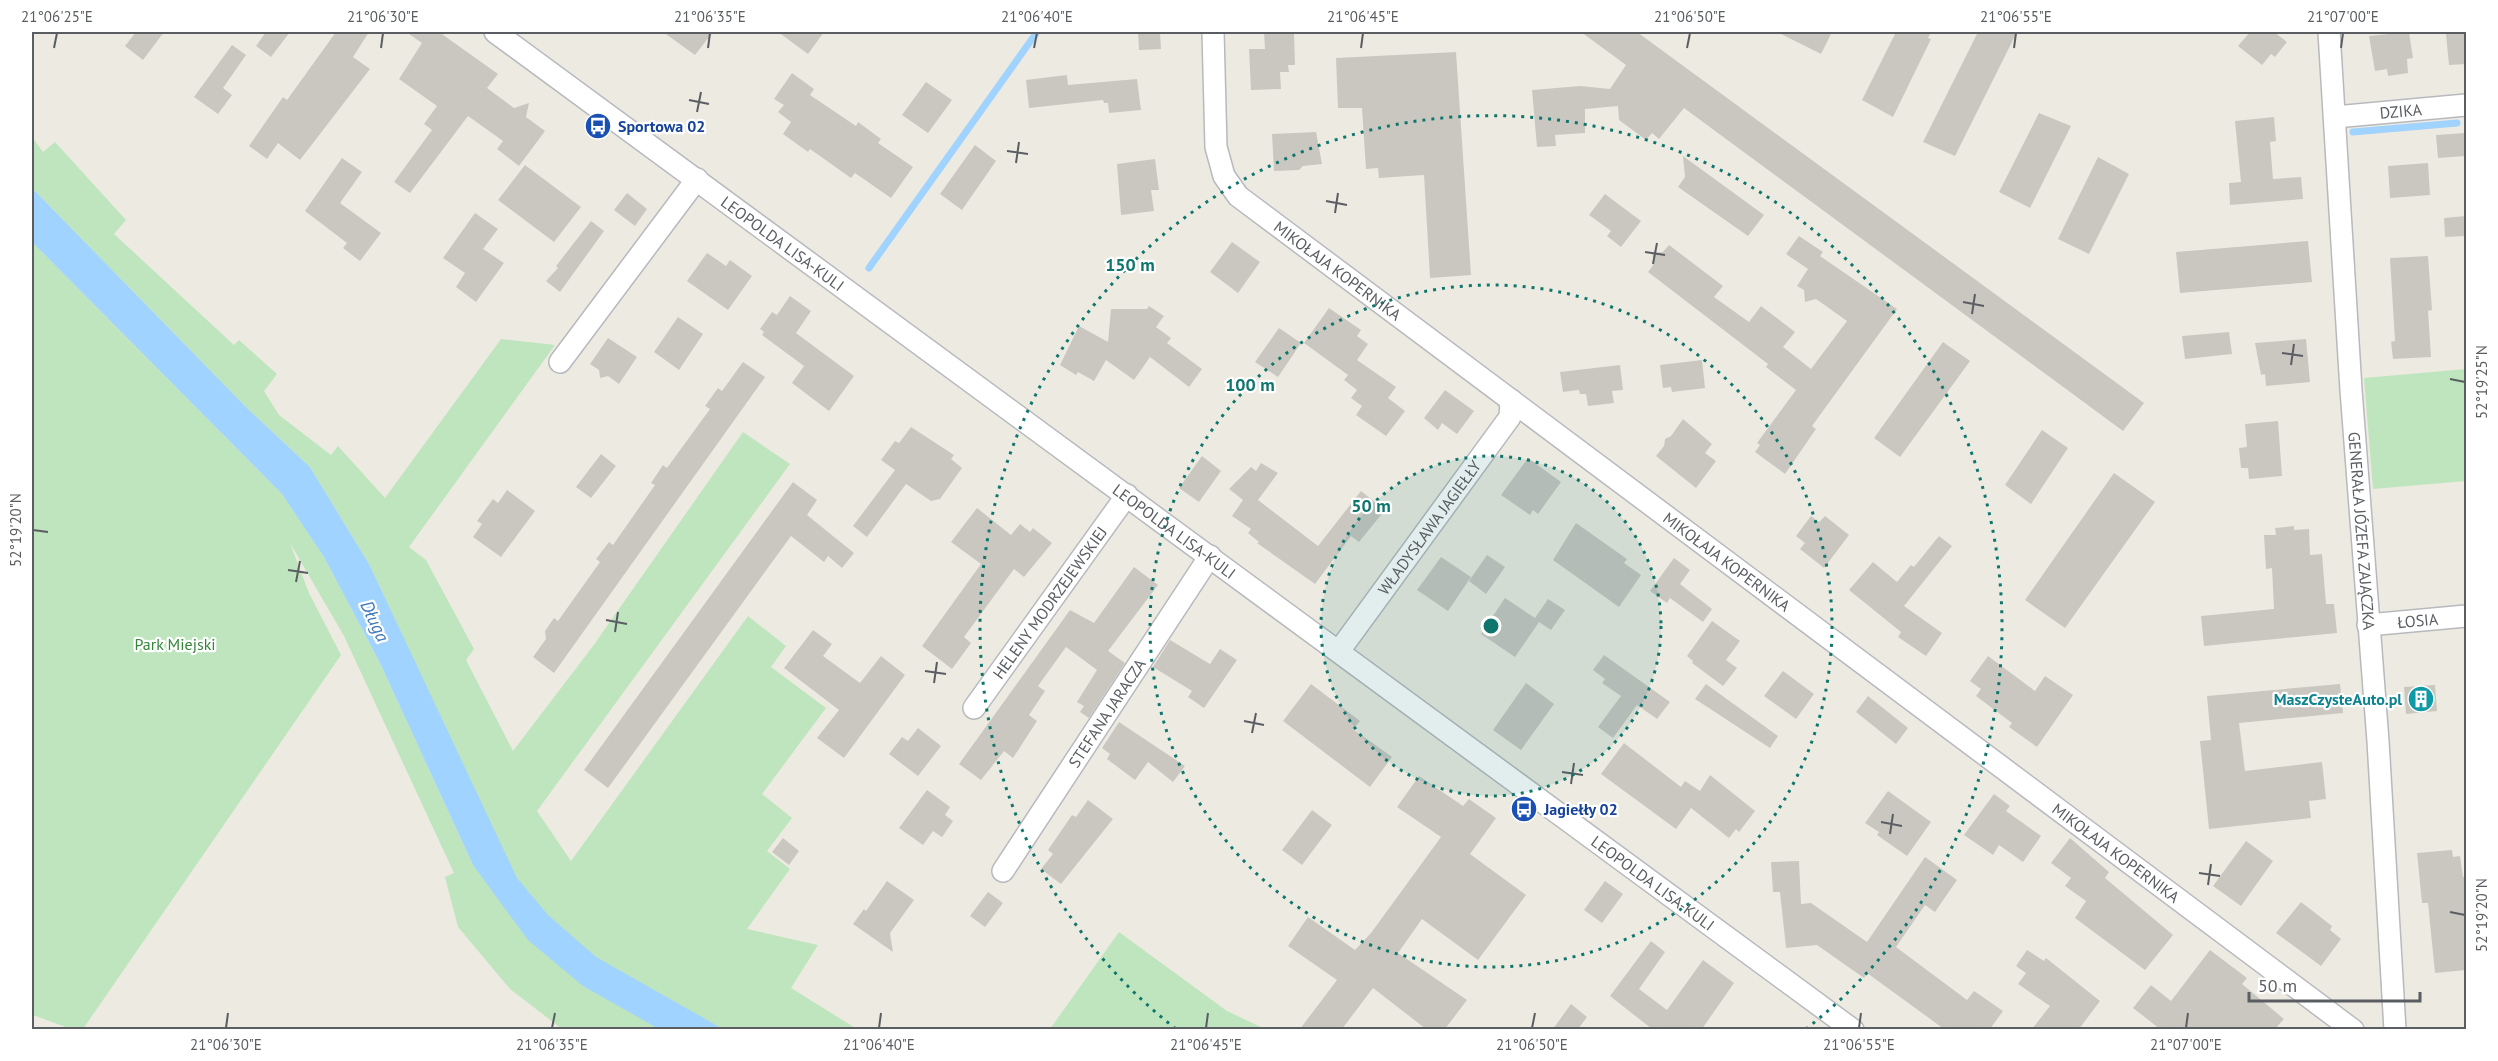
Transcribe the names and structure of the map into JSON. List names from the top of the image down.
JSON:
{
  "streets": {
    "street": [
      "DZIKA",
      "LEOPOLDA LISA-KULI",
      "MIKOŁAJA KOPERNIKA",
      "WŁADYSŁAWA JAGIEŁŁY",
      "GENERAŁA JÓZEFA ZAJĄCZKA",
      "HELENY MODRZEJEWSKIEJ",
      "ŁOSIA",
      "STEFANA JARACZA"
    ]
  },
  "crossings": [
    ["DZIKA", "GENERAŁA JÓZEFA ZAJĄCZKA"],
    ["LEOPOLDA LISA-KULI", "WŁADYSŁAWA JAGIEŁŁY"],
    ["LEOPOLDA LISA-KULI", "HELENY MODRZEJEWSKIEJ"],
    ["LEOPOLDA LISA-KULI", "STEFANA JARACZA"],
    ["MIKOŁAJA KOPERNIKA", "WŁADYSŁAWA JAGIEŁŁY"],
    ["GENERAŁA JÓZEFA ZAJĄCZKA", "ŁOSIA"]
  ],
  "water": ["Długa"],
  "parks": ["Park Miejski"],
  "places": {
    "bus stop": ["Sportowa 02", "Jagiełły 02"],
    "building": ["MaszCzysteAuto.pl"]
  },
  "scale_bar": "50 m",
  "coordinates": [
    "21°06'25\"E",
    "21°06'30\"E",
    "21°06'35\"E",
    "21°06'40\"E",
    "21°06'45\"E",
    "21°06'50\"E",
    "21°06'55\"E",
    "21°07'00\"E",
    "52°19'25\"N",
    "52°19'20\"N"
  ],
  "rings": ["150 m", "100 m", "50 m"]
}
